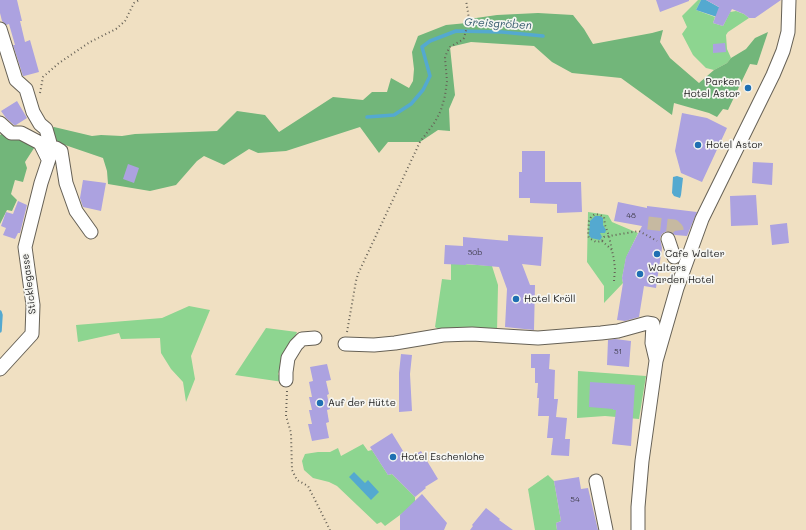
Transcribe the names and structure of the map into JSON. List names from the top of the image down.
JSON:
{
  "streets": {
    "street": ["Sticklegasse"]
  },
  "water": ["Greisgröben"],
  "places": [
    "Parken Hotel Astor",
    "Hotel Astor",
    "Cafe Walter",
    "Walters Garden Hotel",
    "Hotel Kröll",
    "Auf der Hütte",
    "Hotel Eschenlohe"
  ],
  "house_numbers": [
    "48",
    "50b",
    "51",
    "54"
  ]
}
